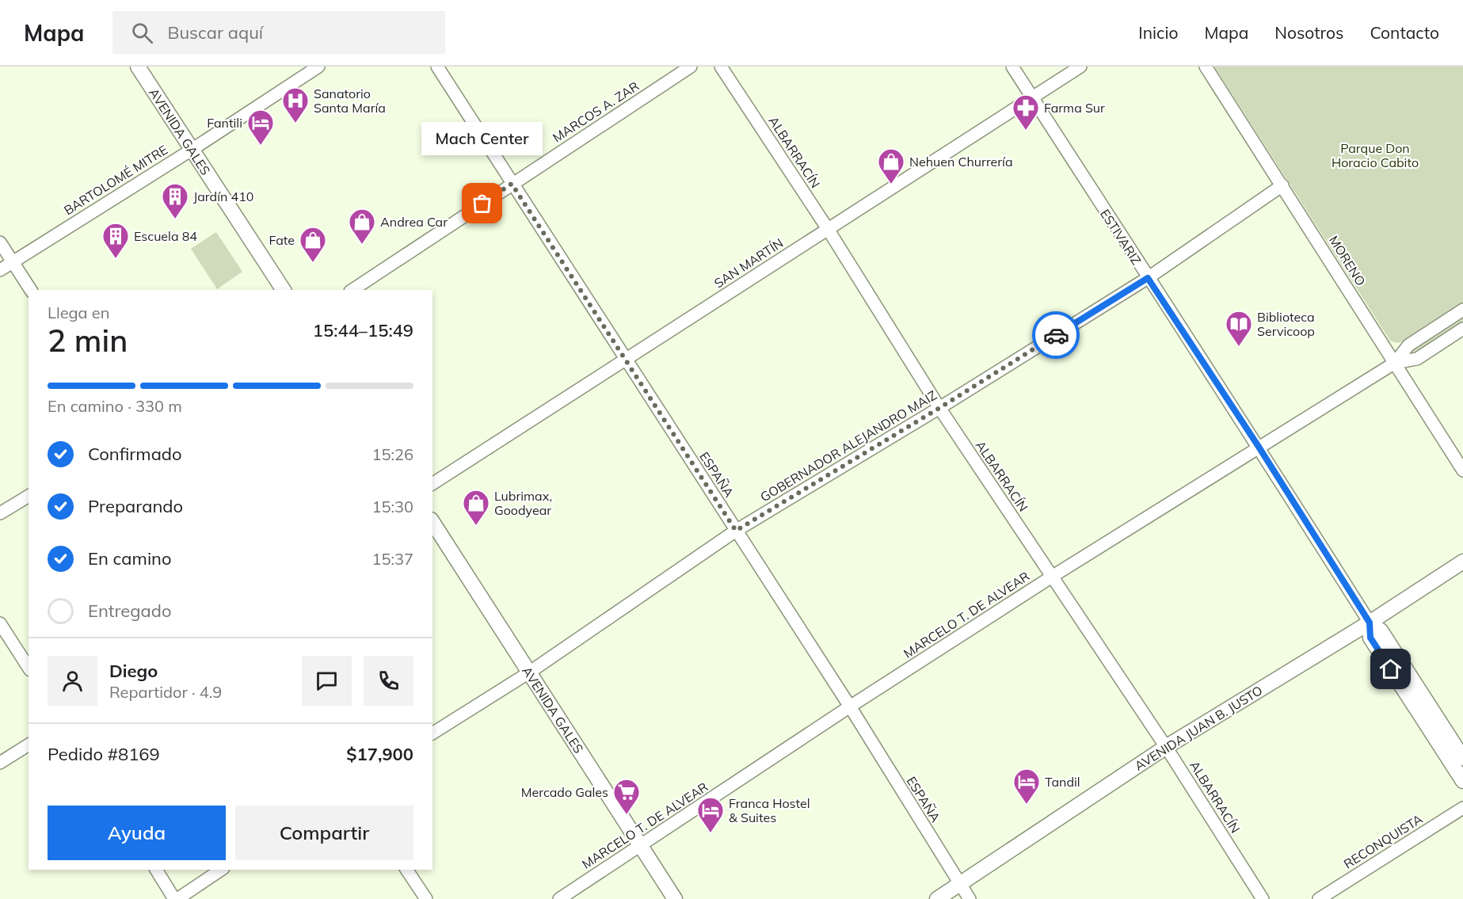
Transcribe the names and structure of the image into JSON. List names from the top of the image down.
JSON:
{
  "streets": {
    "main road": ["AVENIDA GALES", "ESTIVARIZ", "AVENIDA JUAN B. JUSTO"],
    "street": [
      "MARCOS A. ZAR",
      "ALBARRACÍN",
      "BARTOLOMÉ MITRE",
      "MORENO",
      "SAN MARTÍN",
      "GOBERNADOR ALEJANDRO MAIZ",
      "ESPAÑA",
      "MARCELO T. DE ALVEAR",
      "RECONQUISTA"
    ]
  },
  "crossings": [
    ["MARCOS A. ZAR", "ESPAÑA"],
    ["AVENIDA GALES", "BARTOLOMÉ MITRE"],
    ["AVENIDA GALES", "GOBERNADOR ALEJANDRO MAIZ"],
    ["AVENIDA GALES", "MARCELO T. DE ALVEAR"],
    ["ALBARRACÍN", "SAN MARTÍN"],
    ["ALBARRACÍN", "GOBERNADOR ALEJANDRO MAIZ"],
    ["ALBARRACÍN", "MARCELO T. DE ALVEAR"],
    ["ALBARRACÍN", "AVENIDA JUAN B. JUSTO"],
    ["ESTIVARIZ", "SAN MARTÍN"],
    ["ESTIVARIZ", "GOBERNADOR ALEJANDRO MAIZ"],
    ["ESTIVARIZ", "MARCELO T. DE ALVEAR"],
    ["ESTIVARIZ", "AVENIDA JUAN B. JUSTO"],
    ["MORENO", "GOBERNADOR ALEJANDRO MAIZ"],
    ["MORENO", "MARCELO T. DE ALVEAR"],
    ["SAN MARTÍN", "ESPAÑA"],
    ["GOBERNADOR ALEJANDRO MAIZ", "ESPAÑA"],
    ["ESPAÑA", "MARCELO T. DE ALVEAR"],
    ["ESPAÑA", "AVENIDA JUAN B. JUSTO"]
  ],
  "parks": ["Parque Don Horacio Cabito"],
  "places": {
    "hospital": ["Sanatorio Santa María"],
    "pharmacy": ["Farma Sur"],
    "hotel": ["Fantili", "Tandil", "Franca Hostel & Suites"],
    "shop": [
      "Nehuen Churrería",
      "Andrea Car",
      "Fate",
      "Lubrimax, Goodyear"
    ],
    "other": ["Mach Center"],
    "building": ["Jardín 410", "Escuela 84"],
    "library": ["Biblioteca Servicoop"],
    "supermarket": ["Mercado Gales"]
  },
  "page": {
    "header": "Mapa",
    "search": "Buscar aquí",
    "nav": [
      "Inicio",
      "Mapa",
      "Nosotros",
      "Contacto"
    ],
    "bubble": "Mach Center",
    "heading": ["2 min", "Llega en", "15:44–15:49"],
    "panel": [
      "Diego",
      "Repartidor · 4.9",
      "Pedido #8169",
      "$17,900"
    ],
    "bar": "En camino · 330 m",
    "list": [
      ["Confirmado", "15:26"],
      ["Preparando", "15:30"],
      ["En camino", "15:37"],
      "Entregado"
    ],
    "buttons": ["Ayuda", "Compartir"]
  }
}
